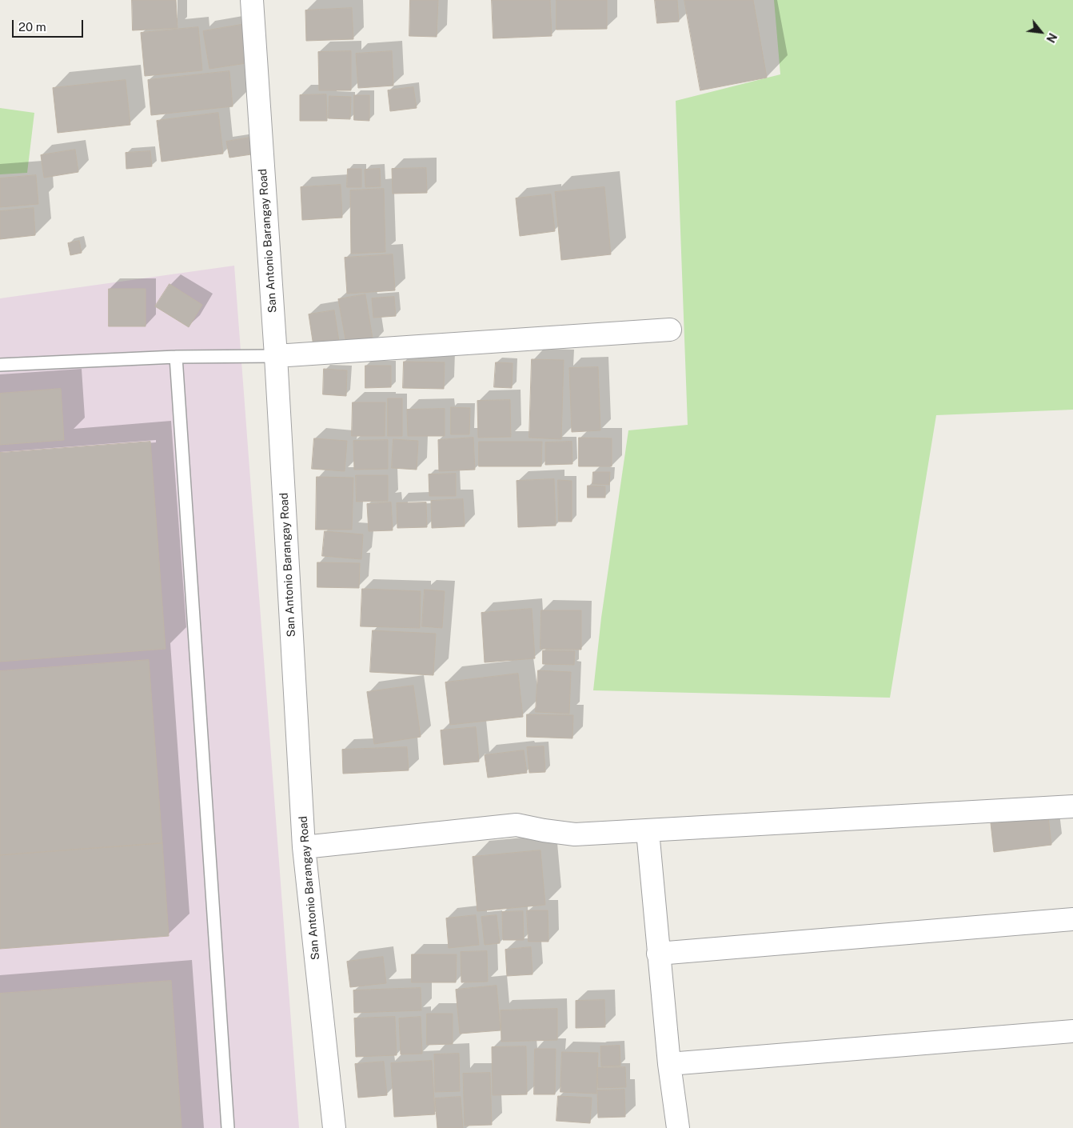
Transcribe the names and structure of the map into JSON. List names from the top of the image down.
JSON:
{
  "streets": {
    "street": ["San Antonio Barangay Road"]
  },
  "scale_bar": "20 m",
  "north": "bottom right"
}
